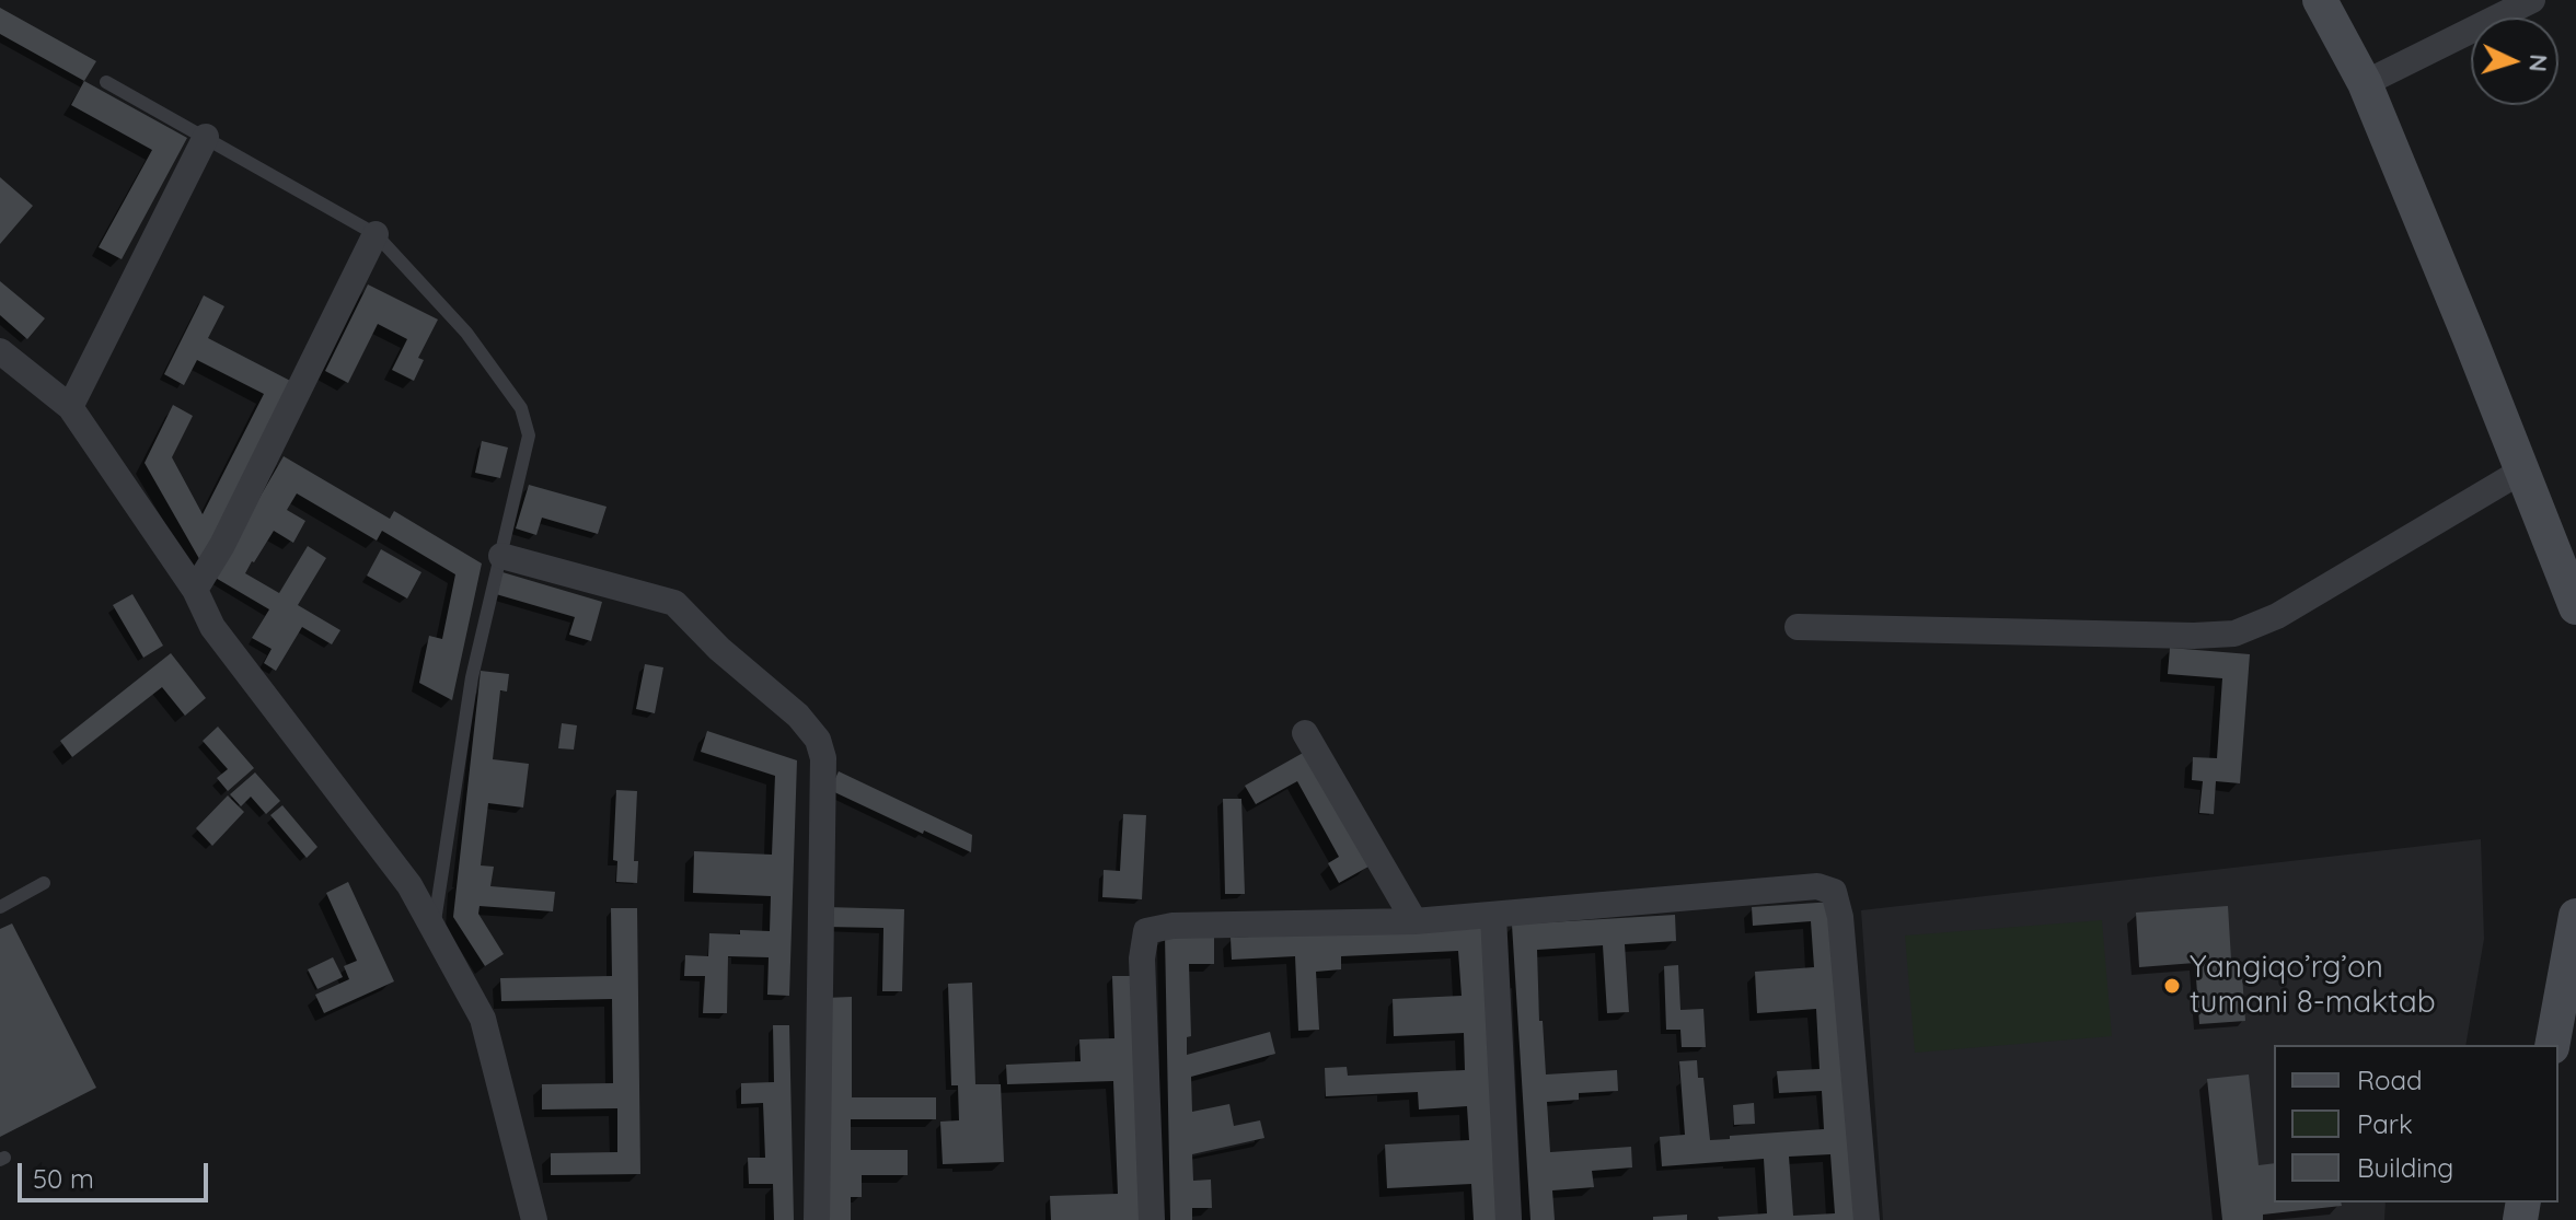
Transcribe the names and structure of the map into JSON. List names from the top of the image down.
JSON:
{
  "places": ["Yangiqo’rg’on tumani 8-maktab"],
  "legend": ["Road", "Park", "Building"],
  "scale_bar": "50 m",
  "north": "right"
}
